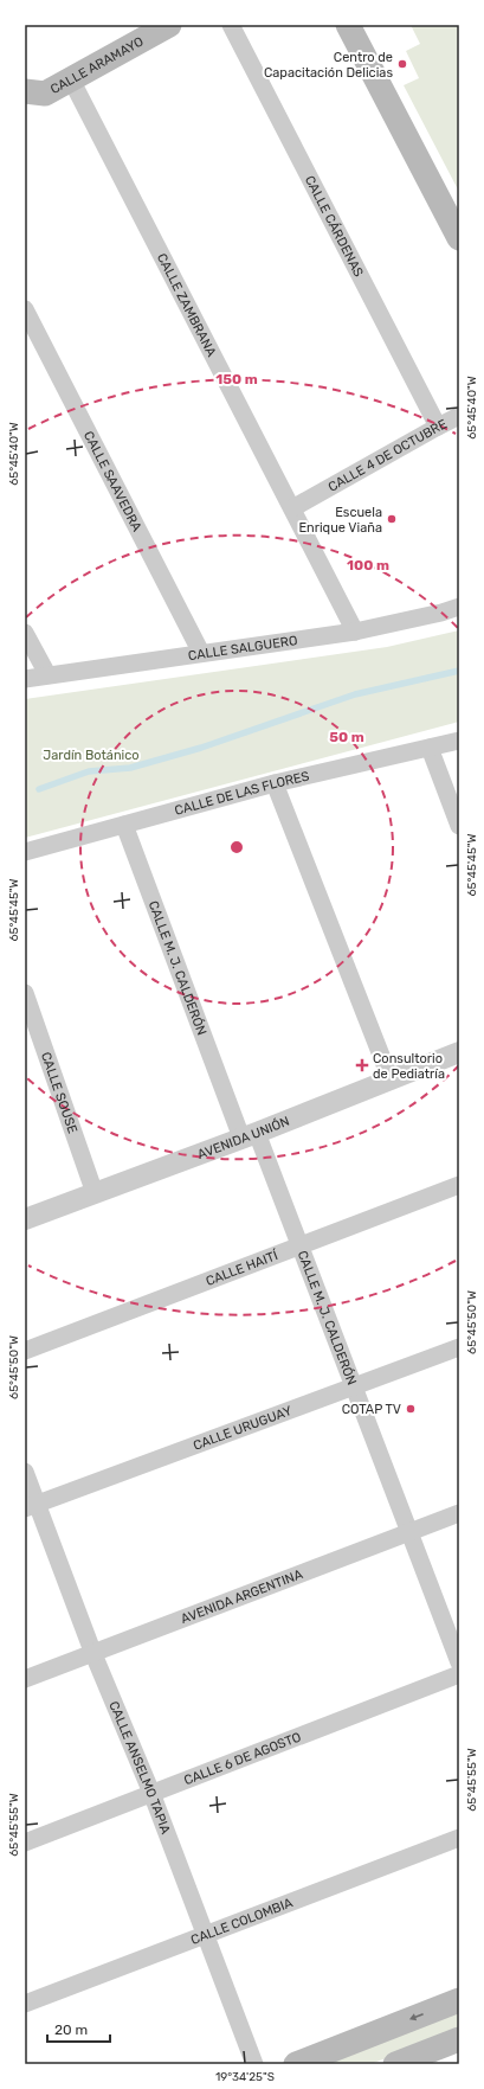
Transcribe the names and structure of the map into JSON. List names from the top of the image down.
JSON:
{
  "streets": {
    "main road": ["CALLE ARAMAYO"],
    "street": [
      "CALLE CÁRDENAS",
      "CALLE ZAMBRANA",
      "CALLE 4 DE OCTUBRE",
      "CALLE SAAVEDRA",
      "CALLE SALGUERO",
      "CALLE DE LAS FLORES",
      "CALLE M. J. CALDERÓN",
      "CALLE SOUSE",
      "AVENIDA UNIÓN",
      "CALLE HAITÍ",
      "CALLE URUGUAY",
      "AVENIDA ARGENTINA",
      "CALLE 6 DE AGOSTO",
      "CALLE ANSELMO TAPIA",
      "CALLE COLOMBIA"
    ]
  },
  "crossings": [
    ["CALLE ARAMAYO", "CALLE ZAMBRANA"],
    ["CALLE CÁRDENAS", "CALLE 4 DE OCTUBRE"],
    ["CALLE ZAMBRANA", "CALLE 4 DE OCTUBRE"],
    ["CALLE ZAMBRANA", "CALLE SALGUERO"],
    ["CALLE SAAVEDRA", "CALLE SALGUERO"],
    ["CALLE DE LAS FLORES", "CALLE M. J. CALDERÓN"],
    ["CALLE M. J. CALDERÓN", "AVENIDA UNIÓN"],
    ["CALLE M. J. CALDERÓN", "CALLE HAITÍ"],
    ["CALLE M. J. CALDERÓN", "CALLE URUGUAY"],
    ["CALLE M. J. CALDERÓN", "AVENIDA ARGENTINA"],
    ["CALLE SOUSE", "AVENIDA UNIÓN"],
    ["CALLE URUGUAY", "CALLE ANSELMO TAPIA"],
    ["AVENIDA ARGENTINA", "CALLE ANSELMO TAPIA"],
    ["CALLE 6 DE AGOSTO", "CALLE ANSELMO TAPIA"],
    ["CALLE ANSELMO TAPIA", "CALLE COLOMBIA"]
  ],
  "parks": ["Jardín Botánico"],
  "places": {
    "other": ["Centro de Capacitación Delicias", "Escuela Enrique Viaña", "COTAP TV"],
    "health": ["Consultorio de Pediatría"]
  },
  "scale_bar": "20 m",
  "coordinates": [
    "65°45'40\"W",
    "65°45'45\"W",
    "65°45'50\"W",
    "65°45'55\"W",
    "19°34'25\"S"
  ],
  "rings": ["150 m", "100 m", "50 m"]
}
